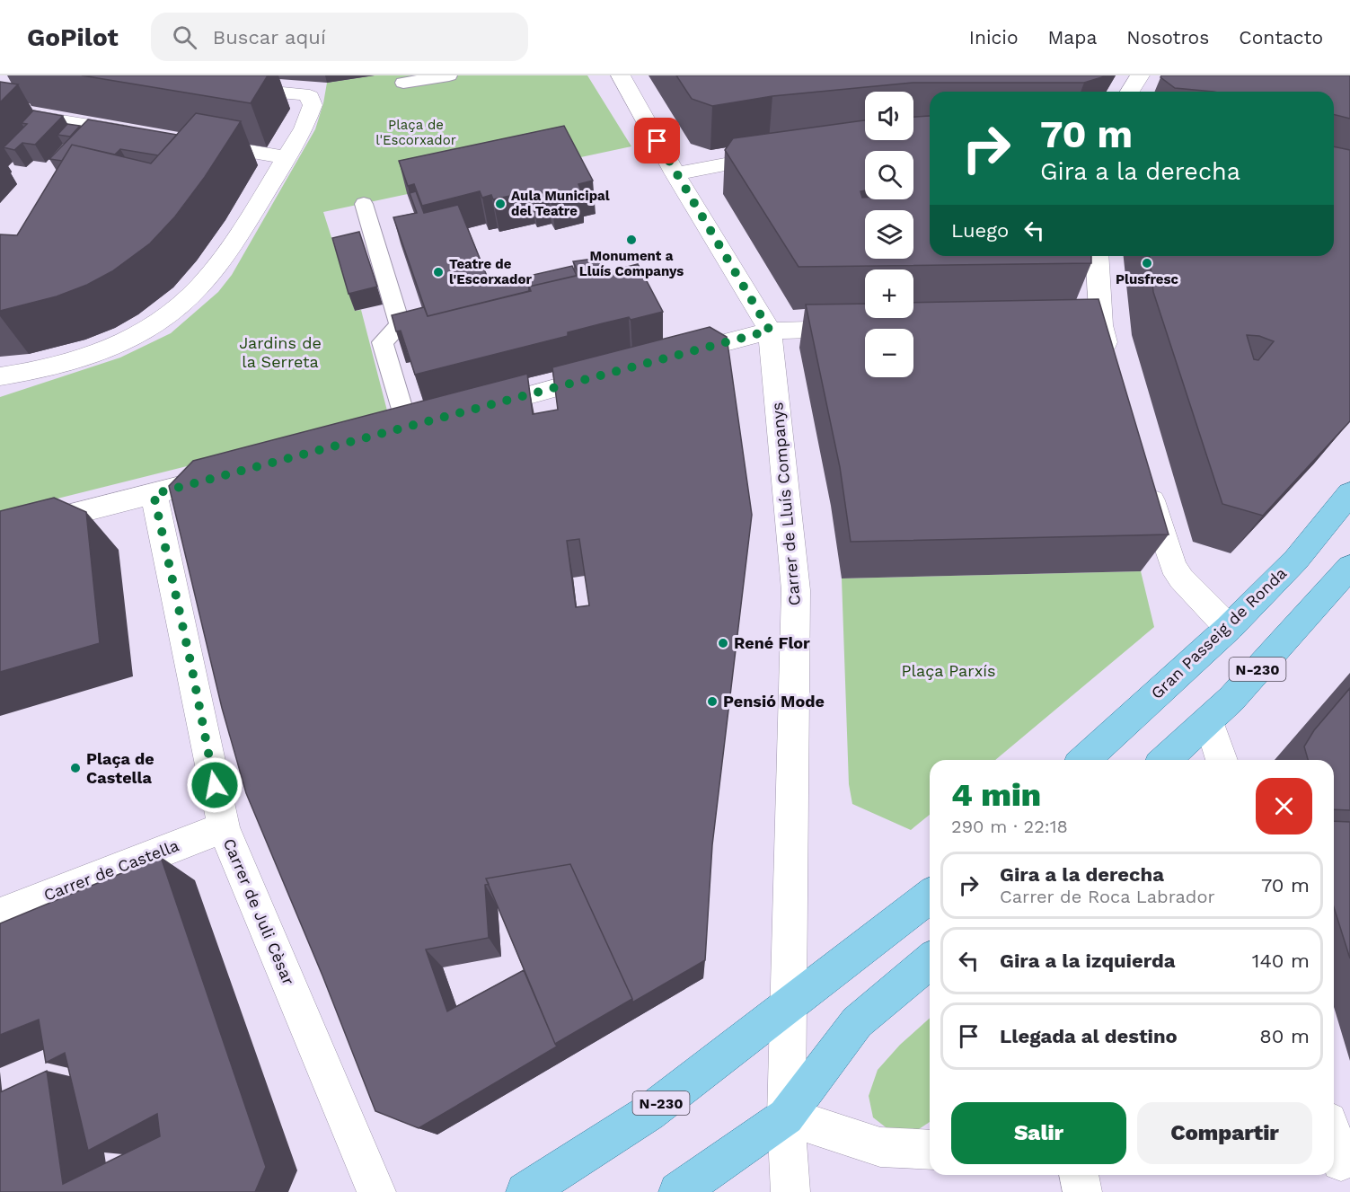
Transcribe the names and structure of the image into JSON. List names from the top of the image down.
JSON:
{
  "streets": {
    "main road": ["Gran Passeig de Ronda", "N-230"],
    "street": ["Carrer de Lluís Companys", "Carrer de Castella", "Carrer de Juli Cèsar"]
  },
  "crossings": [
    ["Carrer de Lluís Companys", "N-230"],
    ["Carrer de Castella", "Carrer de Juli Cèsar"]
  ],
  "parks": ["Plaça de l'Escorxador", "Jardins de la Serreta", "Plaça Parxís"],
  "places": [
    "Aula Municipal del Teatre",
    "Monument a Lluís Companys",
    "Plusfresc",
    "Teatre de l'Escorxador",
    "René Flor",
    "Pensió Mode",
    "Plaça de Castella"
  ],
  "page": {
    "header": "GoPilot",
    "search": "Buscar aquí",
    "nav": [
      "Inicio",
      "Mapa",
      "Nosotros",
      "Contacto"
    ],
    "map_buttons": ["+", "−"],
    "turn": ["70 m", "Gira a la derecha"],
    "then": "Luego",
    "heading": ["4 min", "290 m · 22:18"],
    "list": [
      {
        "name": "Gira a la derecha",
        "note": "Carrer de Roca Labrador",
        "value": "70 m"
      },
      {
        "name": "Gira a la izquierda",
        "value": "140 m"
      },
      {
        "name": "Llegada al destino",
        "value": "80 m"
      }
    ],
    "buttons": ["Salir", "Compartir"]
  }
}
